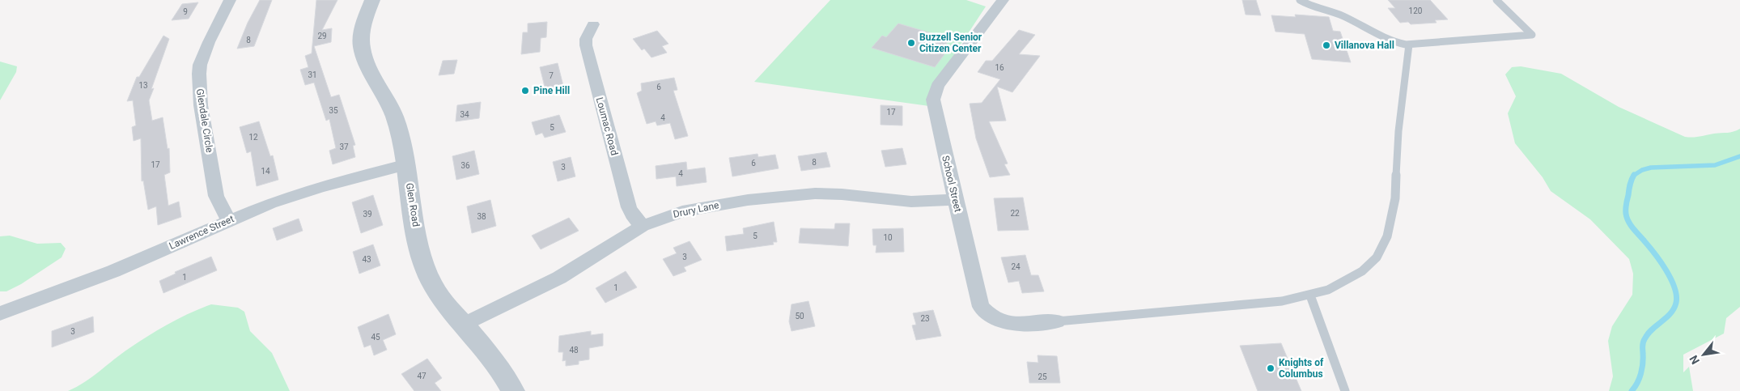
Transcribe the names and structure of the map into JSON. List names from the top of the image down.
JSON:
{
  "streets": {
    "street": [
      "Glendale Circle",
      "Loumac Road",
      "School Street",
      "Glen Road",
      "Drury Lane",
      "Lawrence Street"
    ]
  },
  "crossings": [
    ["Glendale Circle", "Lawrence Street"],
    ["Loumac Road", "Drury Lane"],
    ["School Street", "Drury Lane"],
    ["Glen Road", "Drury Lane"],
    ["Glen Road", "Lawrence Street"]
  ],
  "places": [
    "Buzzell Senior Citizen Center",
    "Villanova Hall",
    "Pine Hill",
    "Knights of Columbus"
  ],
  "house_numbers": [
    "120",
    "9",
    "29",
    "8",
    "16",
    "31",
    "7",
    "13",
    "6",
    "35",
    "17",
    "34",
    "4",
    "5",
    "12",
    "37",
    "8",
    "6",
    "17",
    "36",
    "3",
    "14",
    "4",
    "22",
    "39",
    "38",
    "5",
    "10",
    "3",
    "43",
    "24",
    "1",
    "1",
    "50",
    "23",
    "3",
    "45",
    "48",
    "47",
    "25"
  ],
  "north": "bottom left"
}
